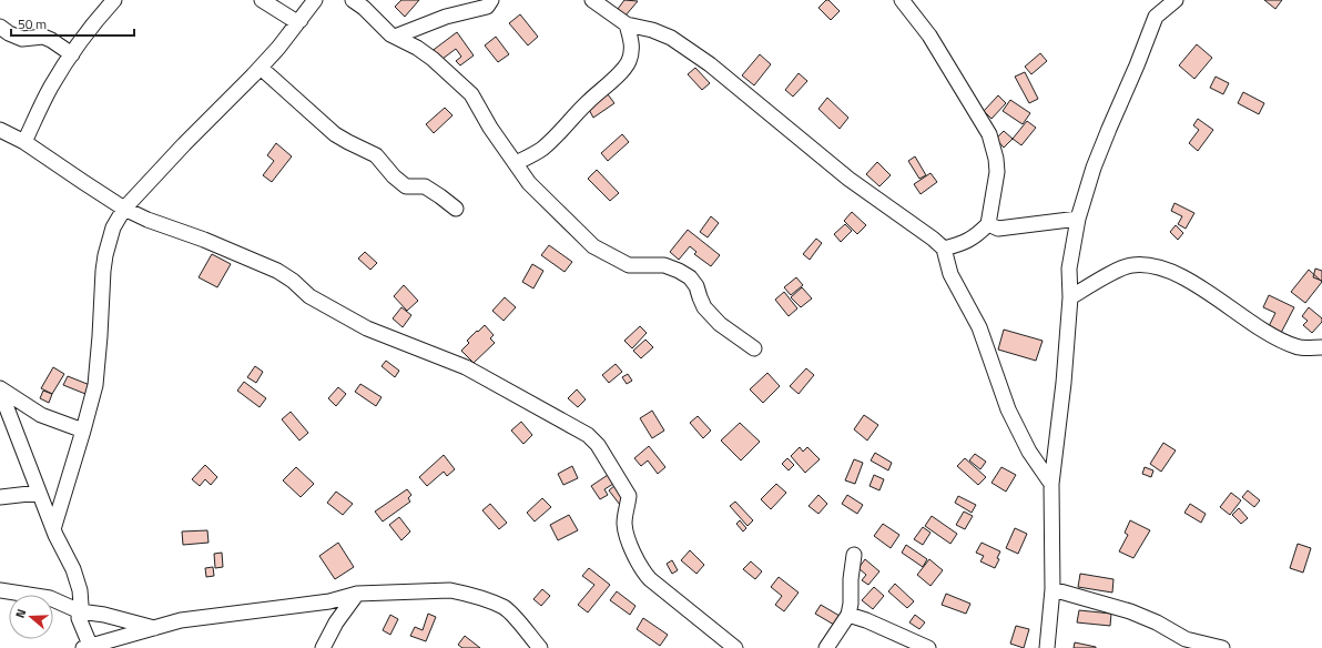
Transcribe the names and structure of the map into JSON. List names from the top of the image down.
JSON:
{
  "scale_bar": "50 m",
  "north": "left"
}
